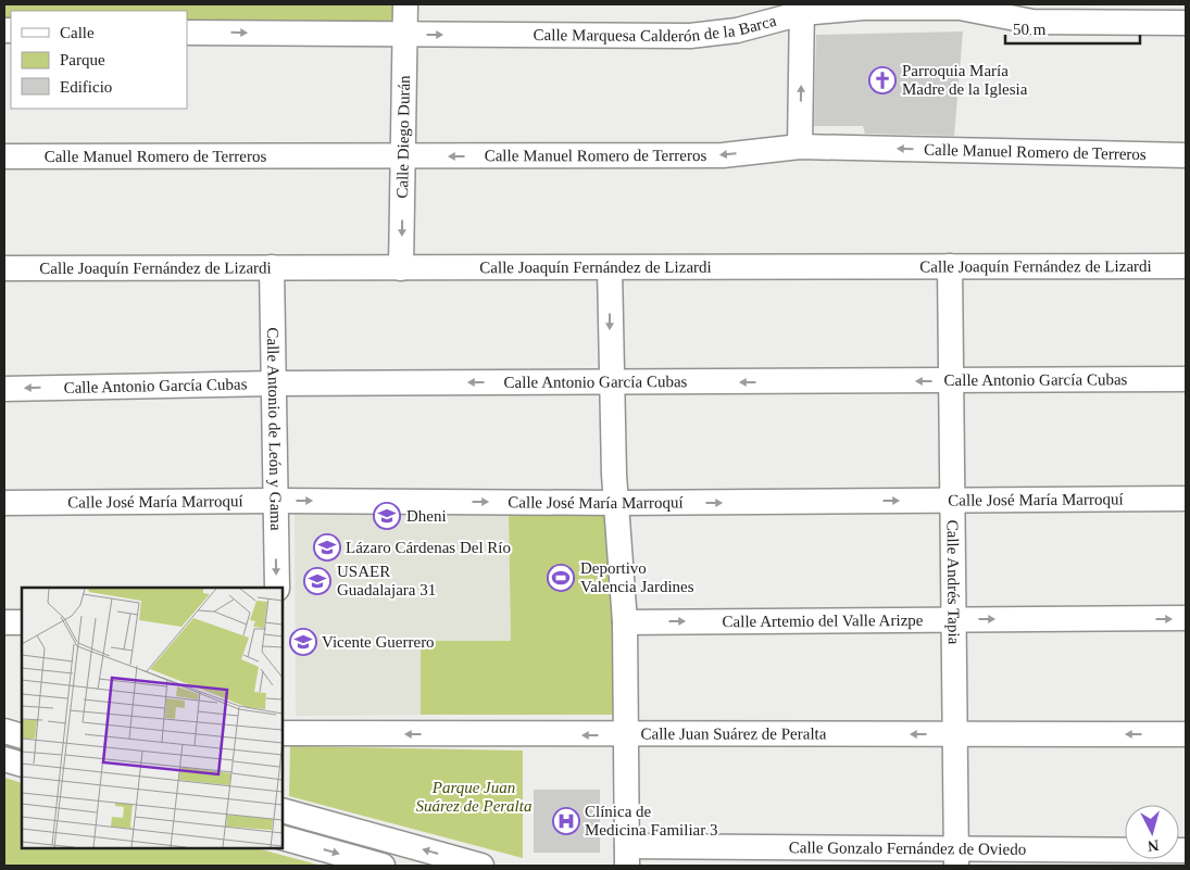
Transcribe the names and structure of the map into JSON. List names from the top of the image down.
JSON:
{
  "streets": {
    "street": [
      "Calle Marquesa Calderón de la Barca",
      "Calle Diego Durán",
      "Calle Manuel Romero de Terreros",
      "Calle Joaquín Fernández de Lizardi",
      "Calle Antonio García Cubas",
      "Calle Antonio de León y Gama",
      "Calle José María Marroquí",
      "Calle Andrés Tapia",
      "Calle Artemio del Valle Arizpe",
      "Calle Juan Suárez de Peralta",
      "Calle Gonzalo Fernández de Oviedo"
    ]
  },
  "crossings": [
    ["Calle Marquesa Calderón de la Barca", "Calle Diego Durán"],
    ["Calle Diego Durán", "Calle Manuel Romero de Terreros"],
    ["Calle Diego Durán", "Calle Joaquín Fernández de Lizardi"],
    ["Calle Joaquín Fernández de Lizardi", "Calle Antonio de León y Gama"],
    ["Calle Joaquín Fernández de Lizardi", "Calle Andrés Tapia"],
    ["Calle Antonio García Cubas", "Calle Antonio de León y Gama"],
    ["Calle Antonio García Cubas", "Calle Andrés Tapia"],
    ["Calle Antonio de León y Gama", "Calle José María Marroquí"],
    ["Calle José María Marroquí", "Calle Andrés Tapia"],
    ["Calle Andrés Tapia", "Calle Artemio del Valle Arizpe"],
    ["Calle Andrés Tapia", "Calle Juan Suárez de Peralta"],
    ["Calle Andrés Tapia", "Calle Gonzalo Fernández de Oviedo"]
  ],
  "one_way": [
    "Calle Marquesa Calderón de la Barca",
    "Calle Diego Durán",
    "Calle Manuel Romero de Terreros",
    "Calle Antonio García Cubas",
    "Calle José María Marroquí",
    "Calle Artemio del Valle Arizpe"
  ],
  "parks": ["Parque Juan Suárez de Peralta"],
  "places": {
    "church": ["Parroquia María Madre de la Iglesia"],
    "school or university": [
      "Dheni",
      "Lázaro Cárdenas Del Río",
      "USAER Guadalajara 31",
      "Vicente Guerrero"
    ],
    "sports": ["Deportivo Valencia Jardines"],
    "hospital": ["Clínica de Medicina Familiar 3"]
  },
  "legend": ["Calle", "Parque", "Edificio"],
  "scale_bar": "50 m",
  "north": "bottom"
}
